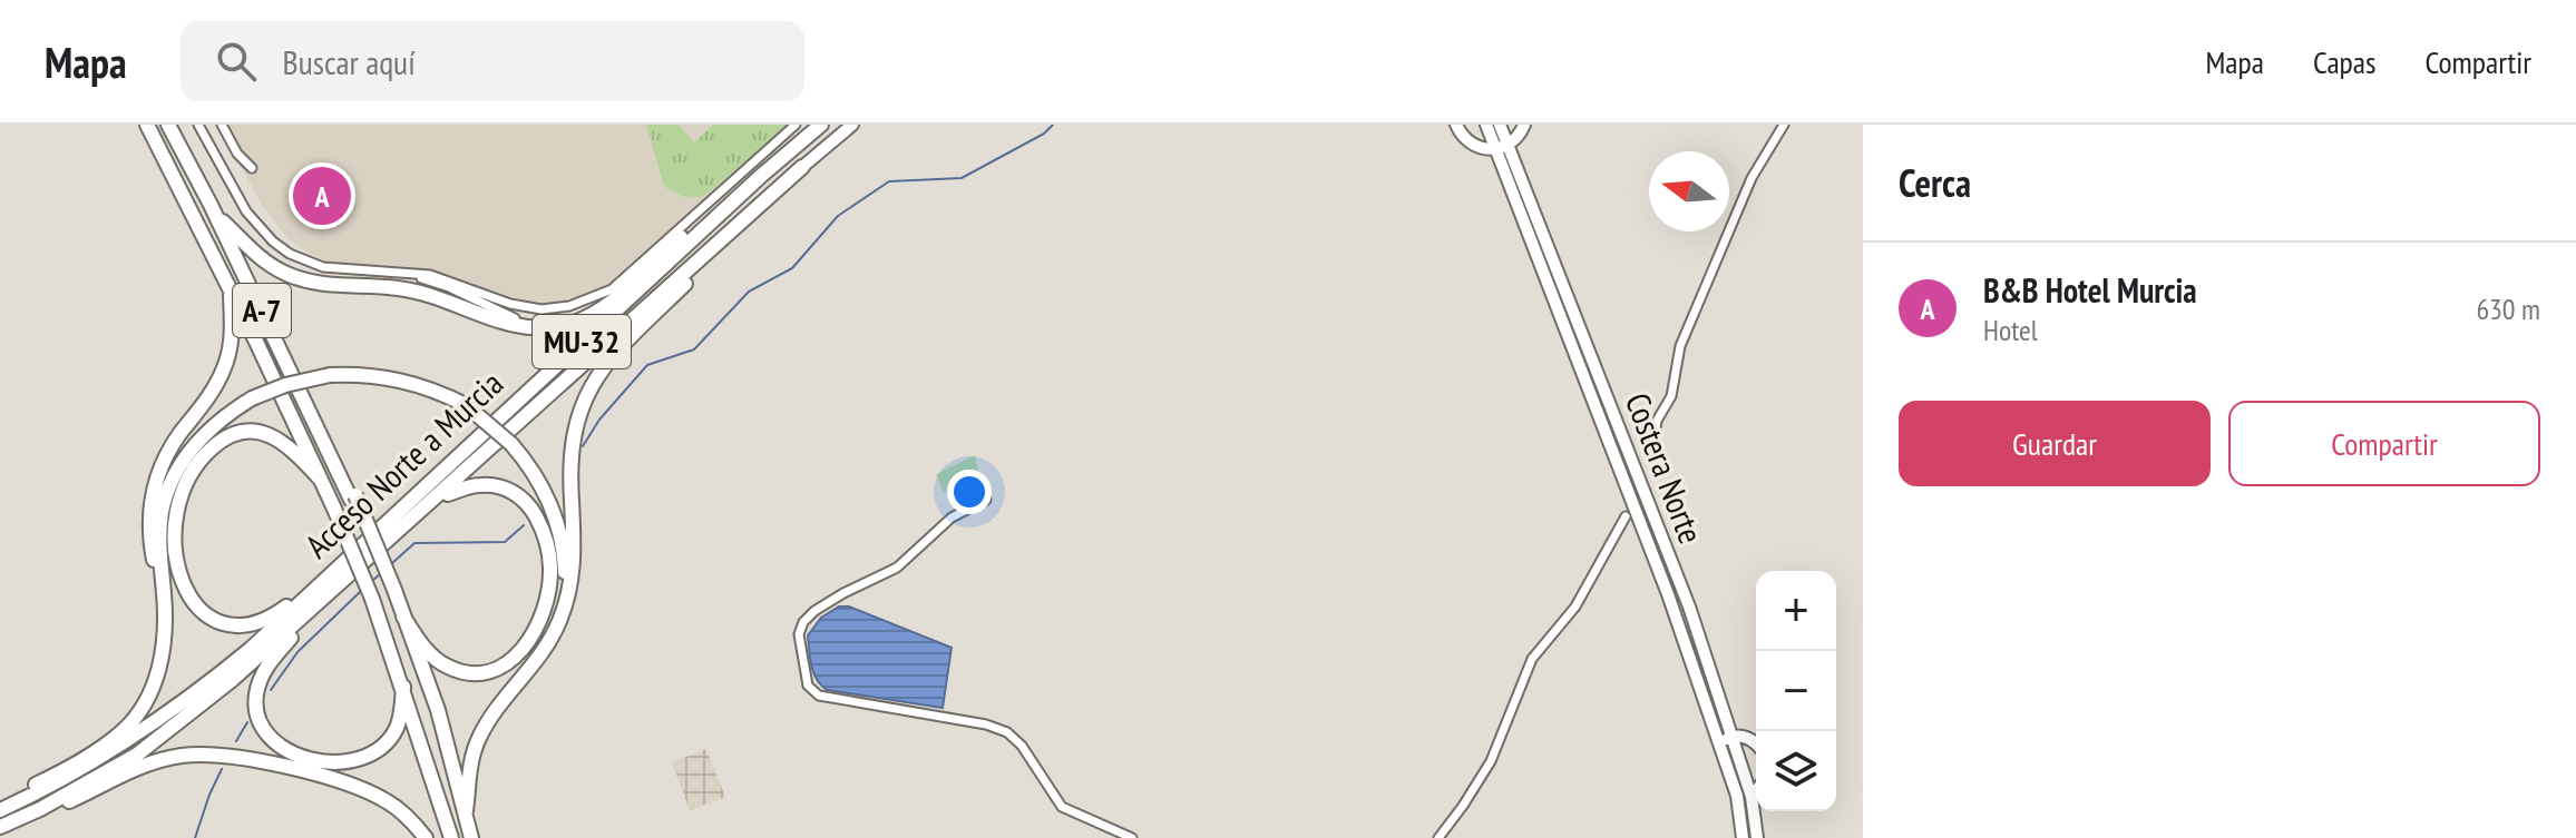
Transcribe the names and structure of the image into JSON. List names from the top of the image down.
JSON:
{
  "streets": {
    "highway": ["A-7", "MU-32", "Acceso Norte a Murcia"],
    "main road": ["Costera Norte"]
  },
  "north": "left",
  "page": {
    "header": "Mapa",
    "search": "Buscar aquí",
    "nav": ["Mapa", "Capas", "Compartir"],
    "heading": "Cerca",
    "pins": "A",
    "list": [
      {
        "mark": "A",
        "name": "B&B Hotel Murcia",
        "note": "Hotel",
        "value": "630 m"
      }
    ],
    "buttons": ["Guardar", "Compartir"],
    "map_buttons": ["+", "−"]
  }
}
